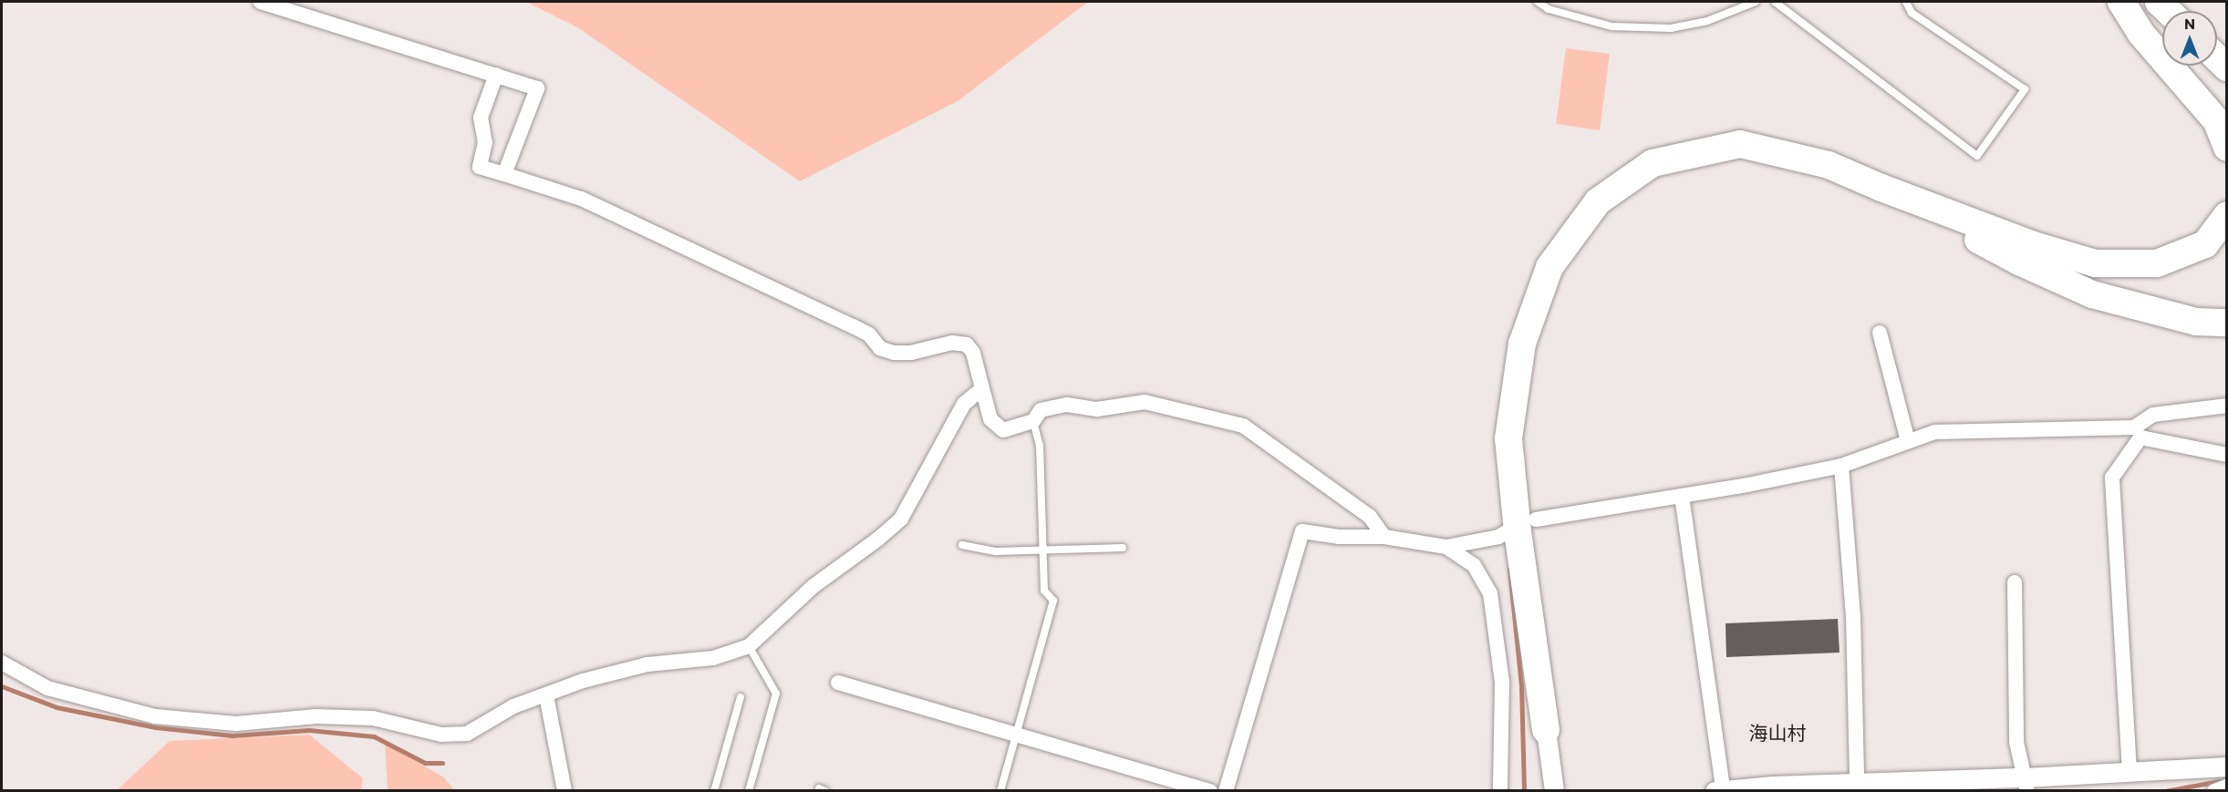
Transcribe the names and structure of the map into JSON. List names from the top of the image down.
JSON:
{
  "districts": ["海山村"],
  "north": "top"
}
